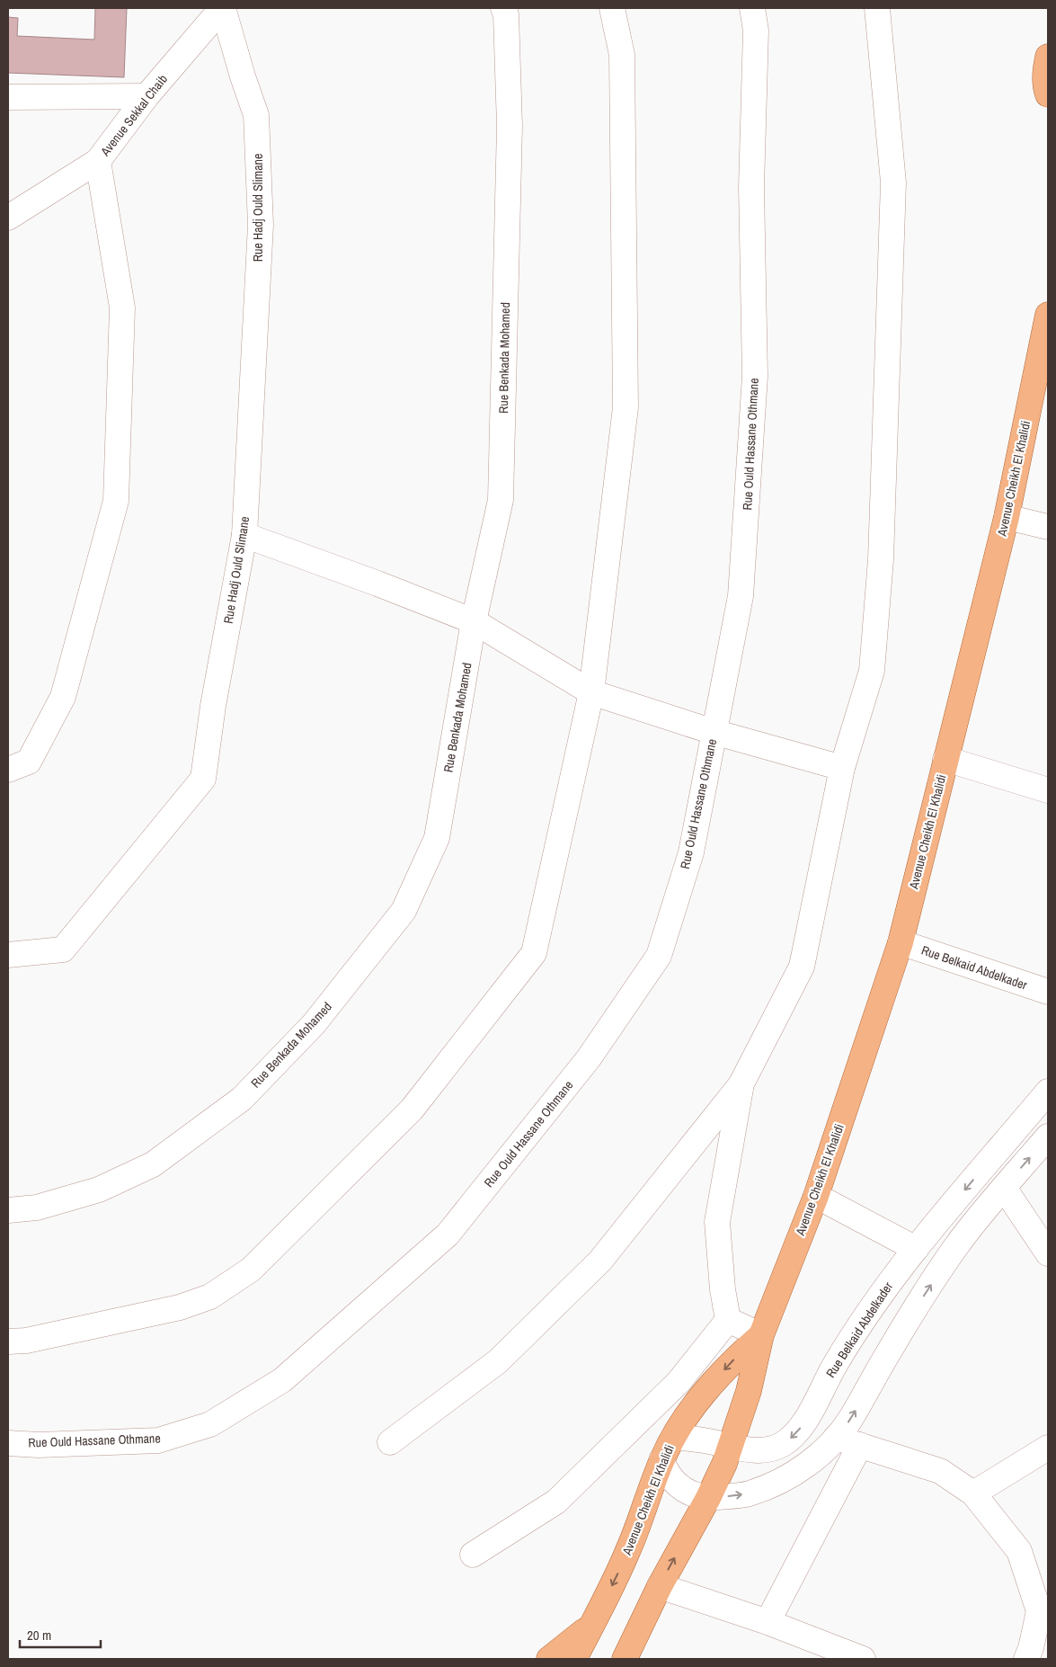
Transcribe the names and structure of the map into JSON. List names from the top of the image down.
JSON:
{
  "streets": {
    "main road": ["Avenue Cheikh El Khalidi"],
    "street": [
      "Avenue Sekkal Chaib",
      "Rue Hadj Ould Slimane",
      "Rue Benkada Mohamed",
      "Rue Ould Hassane Othmane",
      "Rue Belkaid Abdelkader"
    ]
  },
  "crossings": [
    ["Avenue Sekkal Chaib", "Rue Hadj Ould Slimane"],
    ["Avenue Cheikh El Khalidi", "Rue Belkaid Abdelkader"]
  ],
  "scale_bar": "20 m"
}
